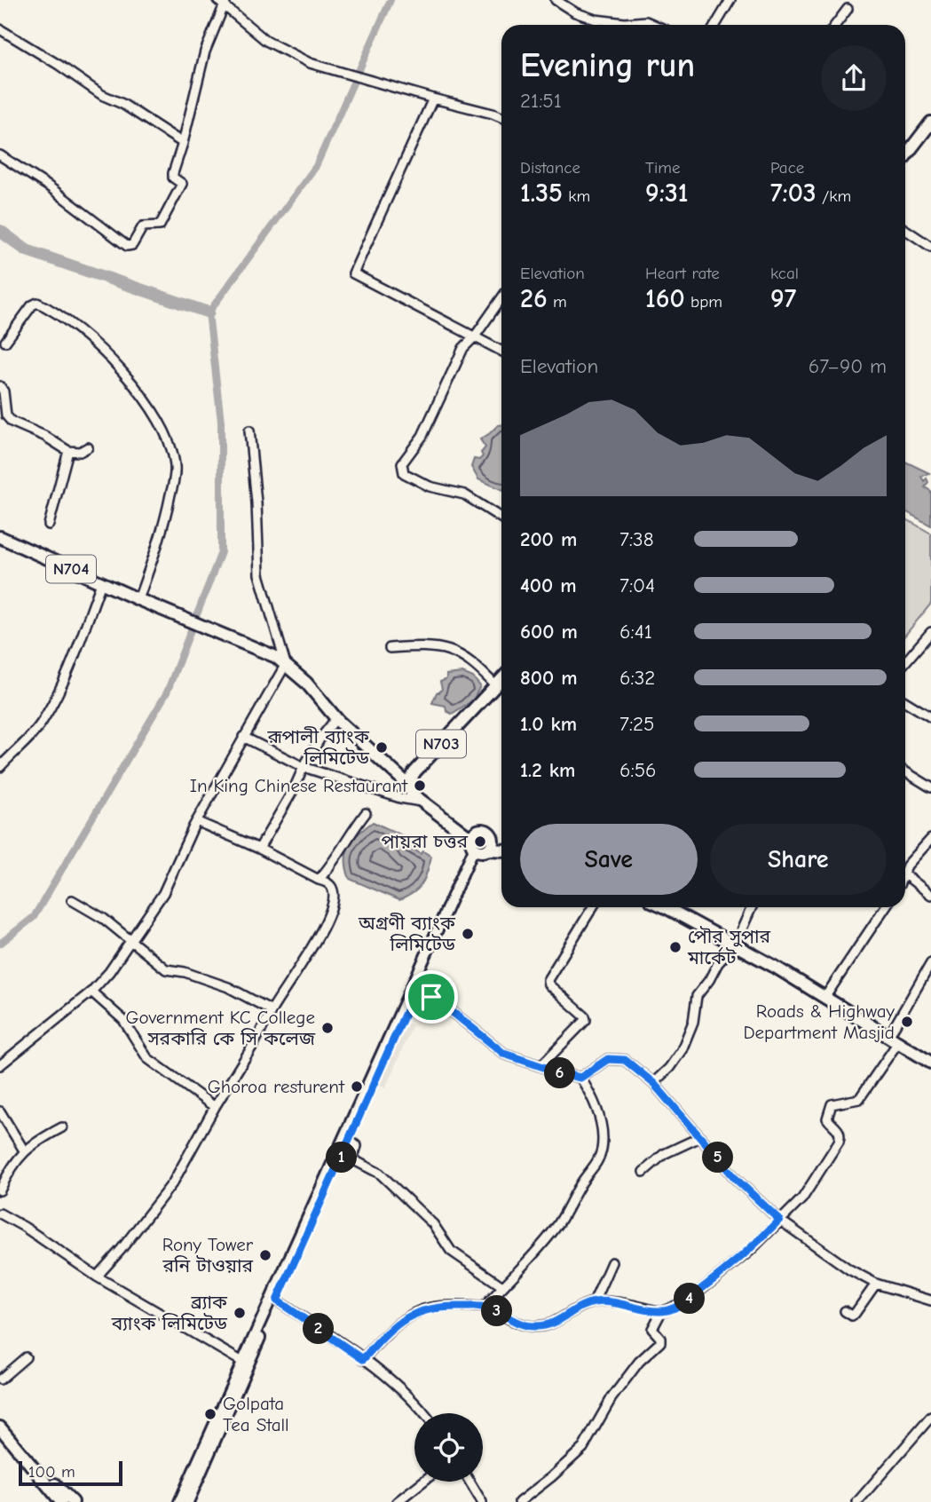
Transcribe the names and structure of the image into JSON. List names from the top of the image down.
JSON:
{
  "streets": {
    "highway": ["N704", "N703"]
  },
  "crossings": [
    ["N704", "N703"]
  ],
  "places": [
    "রূপালী ব্যাংক লিমিটেড",
    "In King Chinese Restaurant",
    "পায়রা চত্তর",
    "অগ্রণী ব্যাংক লিমিটেড",
    "পৌর সুপার মার্কেট",
    "Roads & Highway Department Masjid",
    "Government KC College সরকারি কে সি কলেজ",
    "Ghoroa resturent",
    "Rony Tower রনি টাওয়ার",
    "ব্র্যাক ব্যাংক লিমিটেড",
    "Golpata Tea Stall"
  ],
  "scale_bar": "100 m",
  "page": {
    "heading": ["Evening run", "21:51"],
    "stats": [
      ["Distance", "1.35 km"],
      ["Time", "9:31"],
      ["Pace", "7:03 /km"],
      ["Elevation", "26 m"],
      ["Heart rate", "160 bpm"],
      ["kcal", "97"]
    ],
    "chart": ["Elevation", "67–90 m"],
    "list": [
      {
        "name": "200 m",
        "note": "7:38"
      },
      {
        "name": "400 m",
        "note": "7:04"
      },
      {
        "name": "600 m",
        "note": "6:41"
      },
      {
        "name": "800 m",
        "note": "6:32"
      },
      {
        "name": "1.0 km",
        "note": "7:25"
      },
      {
        "name": "1.2 km",
        "note": "6:56"
      }
    ],
    "buttons": ["Save", "Share"],
    "pins": [
      "6",
      "1",
      "5",
      "4",
      "3",
      "2"
    ],
    "scale": "100 m"
  }
}
